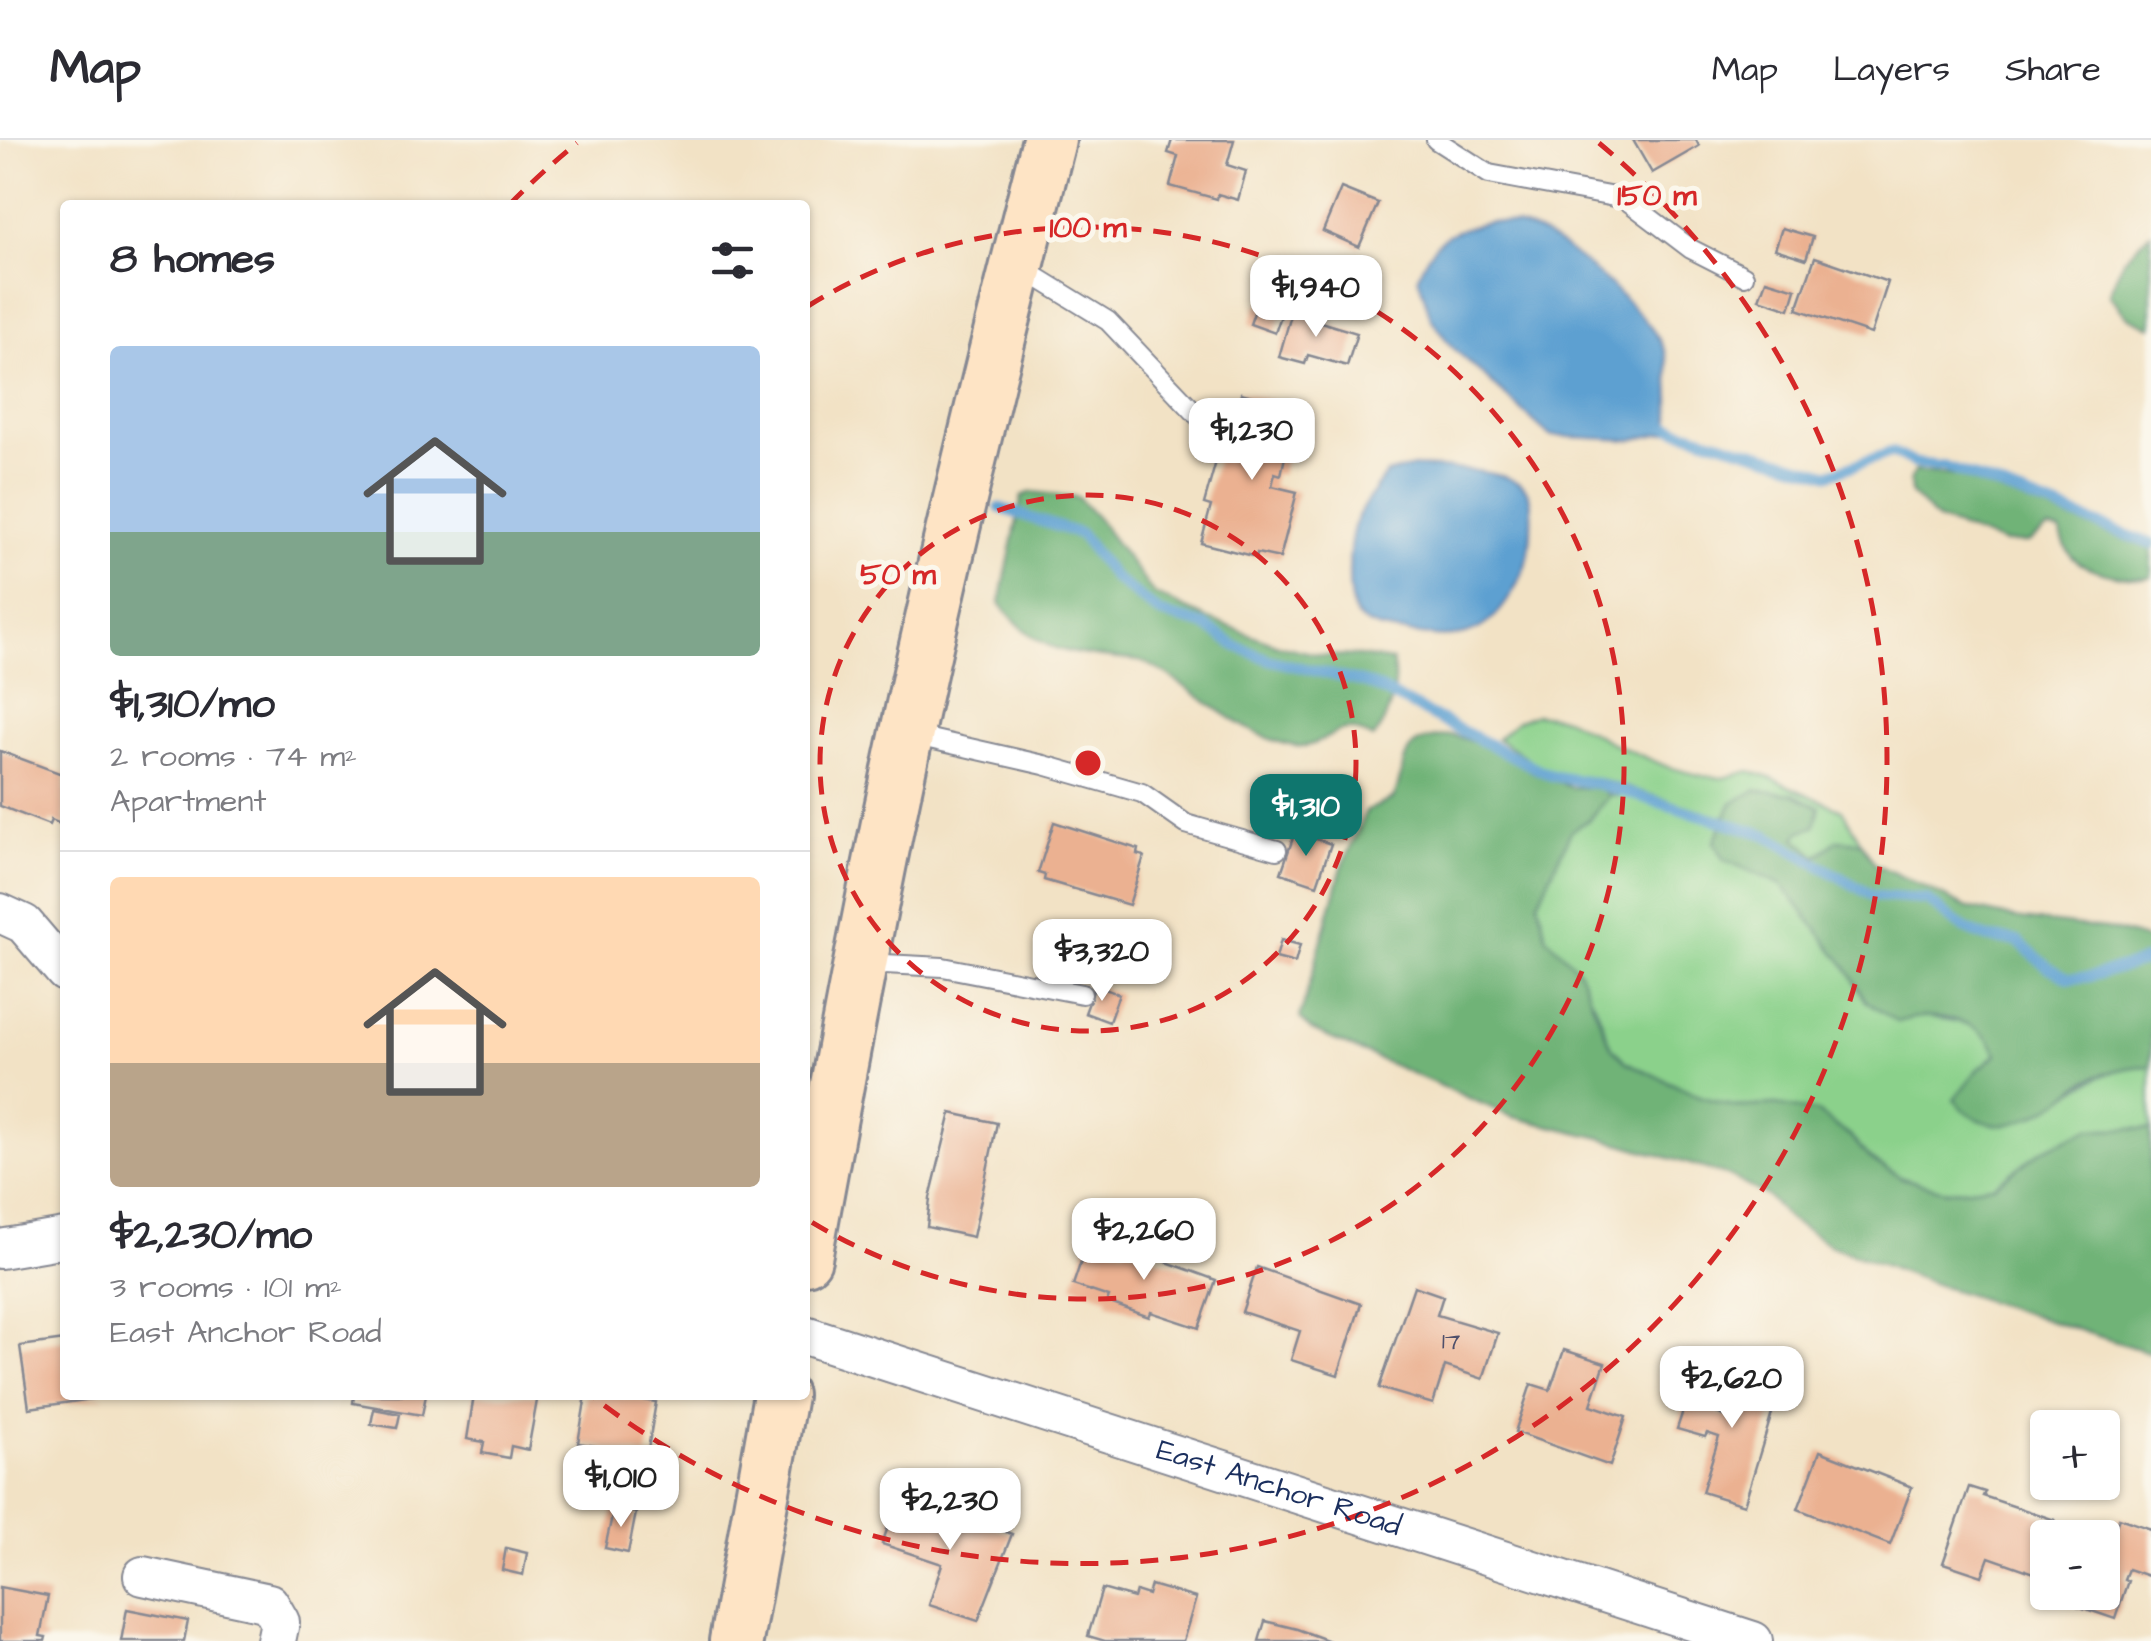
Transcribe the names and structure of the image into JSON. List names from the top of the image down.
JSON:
{
  "streets": {
    "street": ["East Anchor Road"]
  },
  "house_numbers": ["17"],
  "page": {
    "header": "Map",
    "nav": ["Map", "Layers", "Share"],
    "heading": "8 homes",
    "price": [
      "$1,940",
      "$1,230",
      "$1,310",
      "$3,320",
      "$2,260",
      "$2,620",
      "$1,010",
      "$2,230"
    ],
    "list": [
      {
        "name": "$1,310/mo",
        "note": "2 rooms · 74 m² · Apartment"
      },
      {
        "name": "$2,230/mo",
        "note": "3 rooms · 101 m² · East Anchor Road"
      }
    ],
    "map_buttons": ["+", "−"]
  },
  "rings": ["150 m", "100 m", "50 m"]
}
